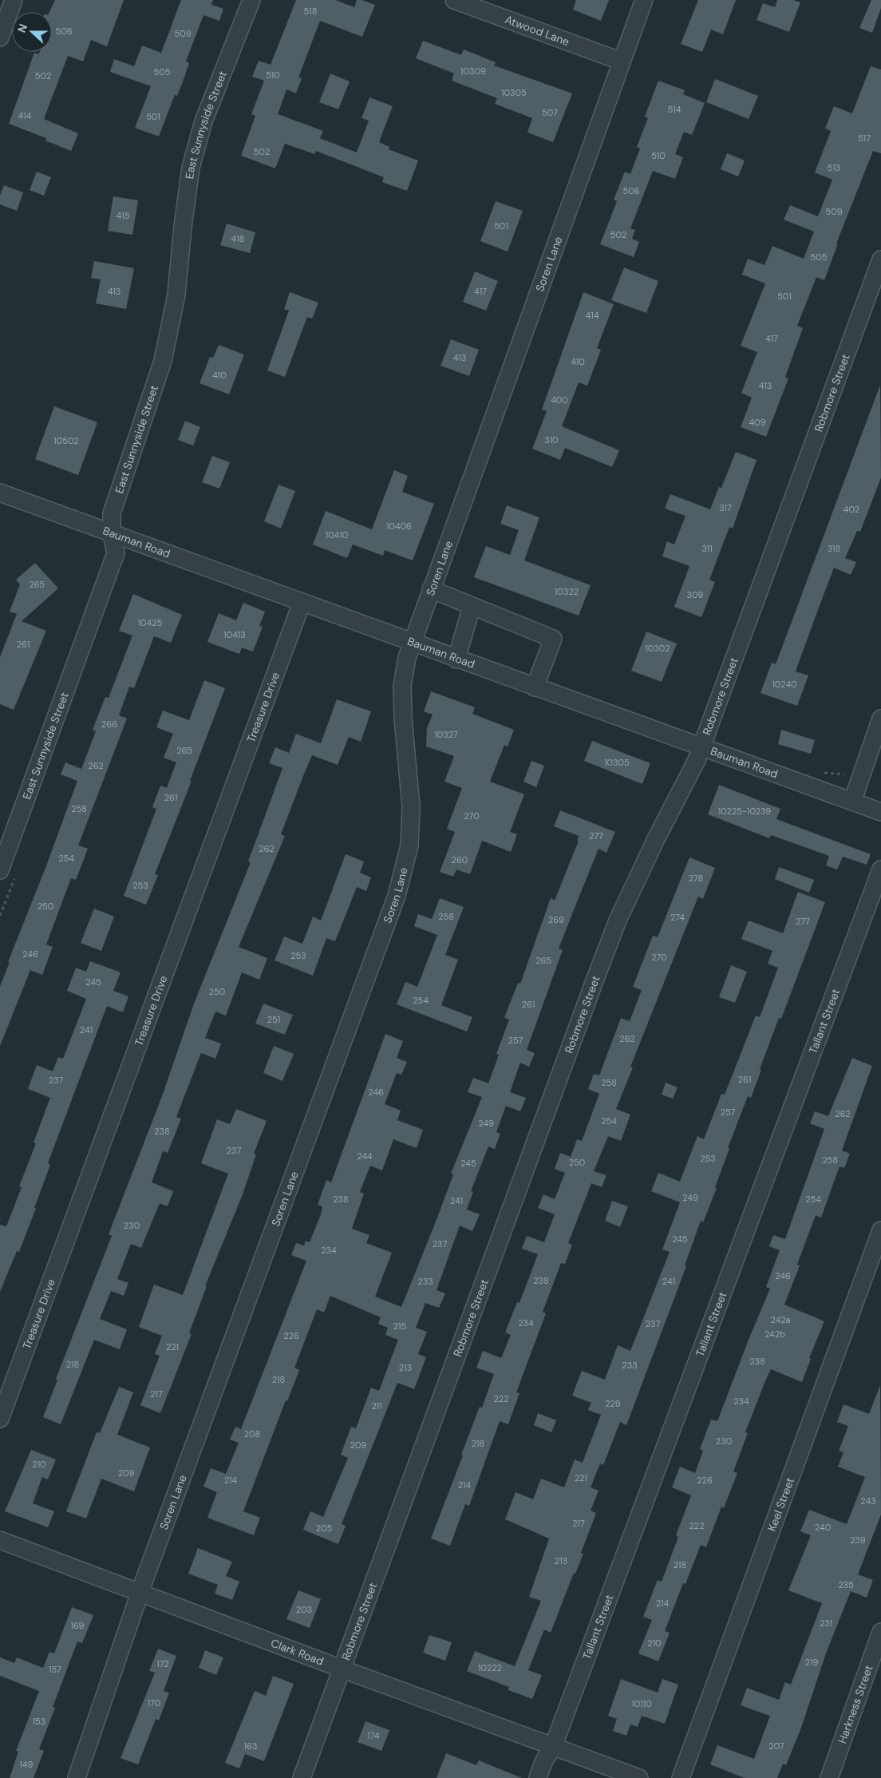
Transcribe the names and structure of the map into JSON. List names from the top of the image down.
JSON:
{
  "streets": {
    "street": [
      "Atwood Lane",
      "East Sunnyside Street",
      "Soren Lane",
      "Robmore Street",
      "Bauman Road",
      "Treasure Drive",
      "Tallant Street",
      "Keel Street",
      "Clark Road",
      "Harkness Street"
    ]
  },
  "crossings": [
    ["Atwood Lane", "Soren Lane"],
    ["East Sunnyside Street", "Bauman Road"],
    ["Soren Lane", "Bauman Road"],
    ["Soren Lane", "Clark Road"],
    ["Robmore Street", "Bauman Road"],
    ["Robmore Street", "Clark Road"],
    ["Bauman Road", "Treasure Drive"],
    ["Tallant Street", "Clark Road"]
  ],
  "house_numbers": [
    "518",
    "506",
    "509",
    "10309",
    "505",
    "510",
    "502",
    "10305",
    "514",
    "507",
    "414",
    "501",
    "517",
    "502",
    "510",
    "513",
    "506",
    "509",
    "415",
    "501",
    "502",
    "418",
    "505",
    "413",
    "417",
    "501",
    "414",
    "417",
    "413",
    "410",
    "410",
    "413",
    "400",
    "409",
    "310",
    "10502",
    "317",
    "402",
    "10406",
    "10410",
    "311",
    "318",
    "265",
    "10322",
    "309",
    "10425",
    "10413",
    "261",
    "10302",
    "10240",
    "266",
    "10327",
    "265",
    "10305",
    "262",
    "261",
    "258",
    "10225-10239",
    "270",
    "277",
    "262",
    "254",
    "260",
    "278",
    "253",
    "250",
    "258",
    "274",
    "269",
    "277",
    "246",
    "253",
    "270",
    "265",
    "245",
    "250",
    "254",
    "261",
    "251",
    "241",
    "262",
    "257",
    "261",
    "237",
    "258",
    "246",
    "257",
    "262",
    "254",
    "249",
    "238",
    "237",
    "244",
    "253",
    "258",
    "250",
    "245",
    "249",
    "238",
    "254",
    "241",
    "230",
    "245",
    "237",
    "234",
    "246",
    "238",
    "233",
    "241",
    "242a",
    "234",
    "237",
    "215",
    "242b",
    "226",
    "221",
    "238",
    "218",
    "233",
    "213",
    "218",
    "217",
    "222",
    "234",
    "229",
    "211",
    "208",
    "230",
    "218",
    "209",
    "210",
    "209",
    "221",
    "214",
    "226",
    "214",
    "243",
    "217",
    "222",
    "240",
    "205",
    "239",
    "213",
    "218",
    "235",
    "214",
    "203",
    "231",
    "169",
    "210",
    "219",
    "172",
    "10222",
    "157",
    "170",
    "10110",
    "153",
    "174",
    "163",
    "207",
    "149"
  ],
  "north": "left"
}
